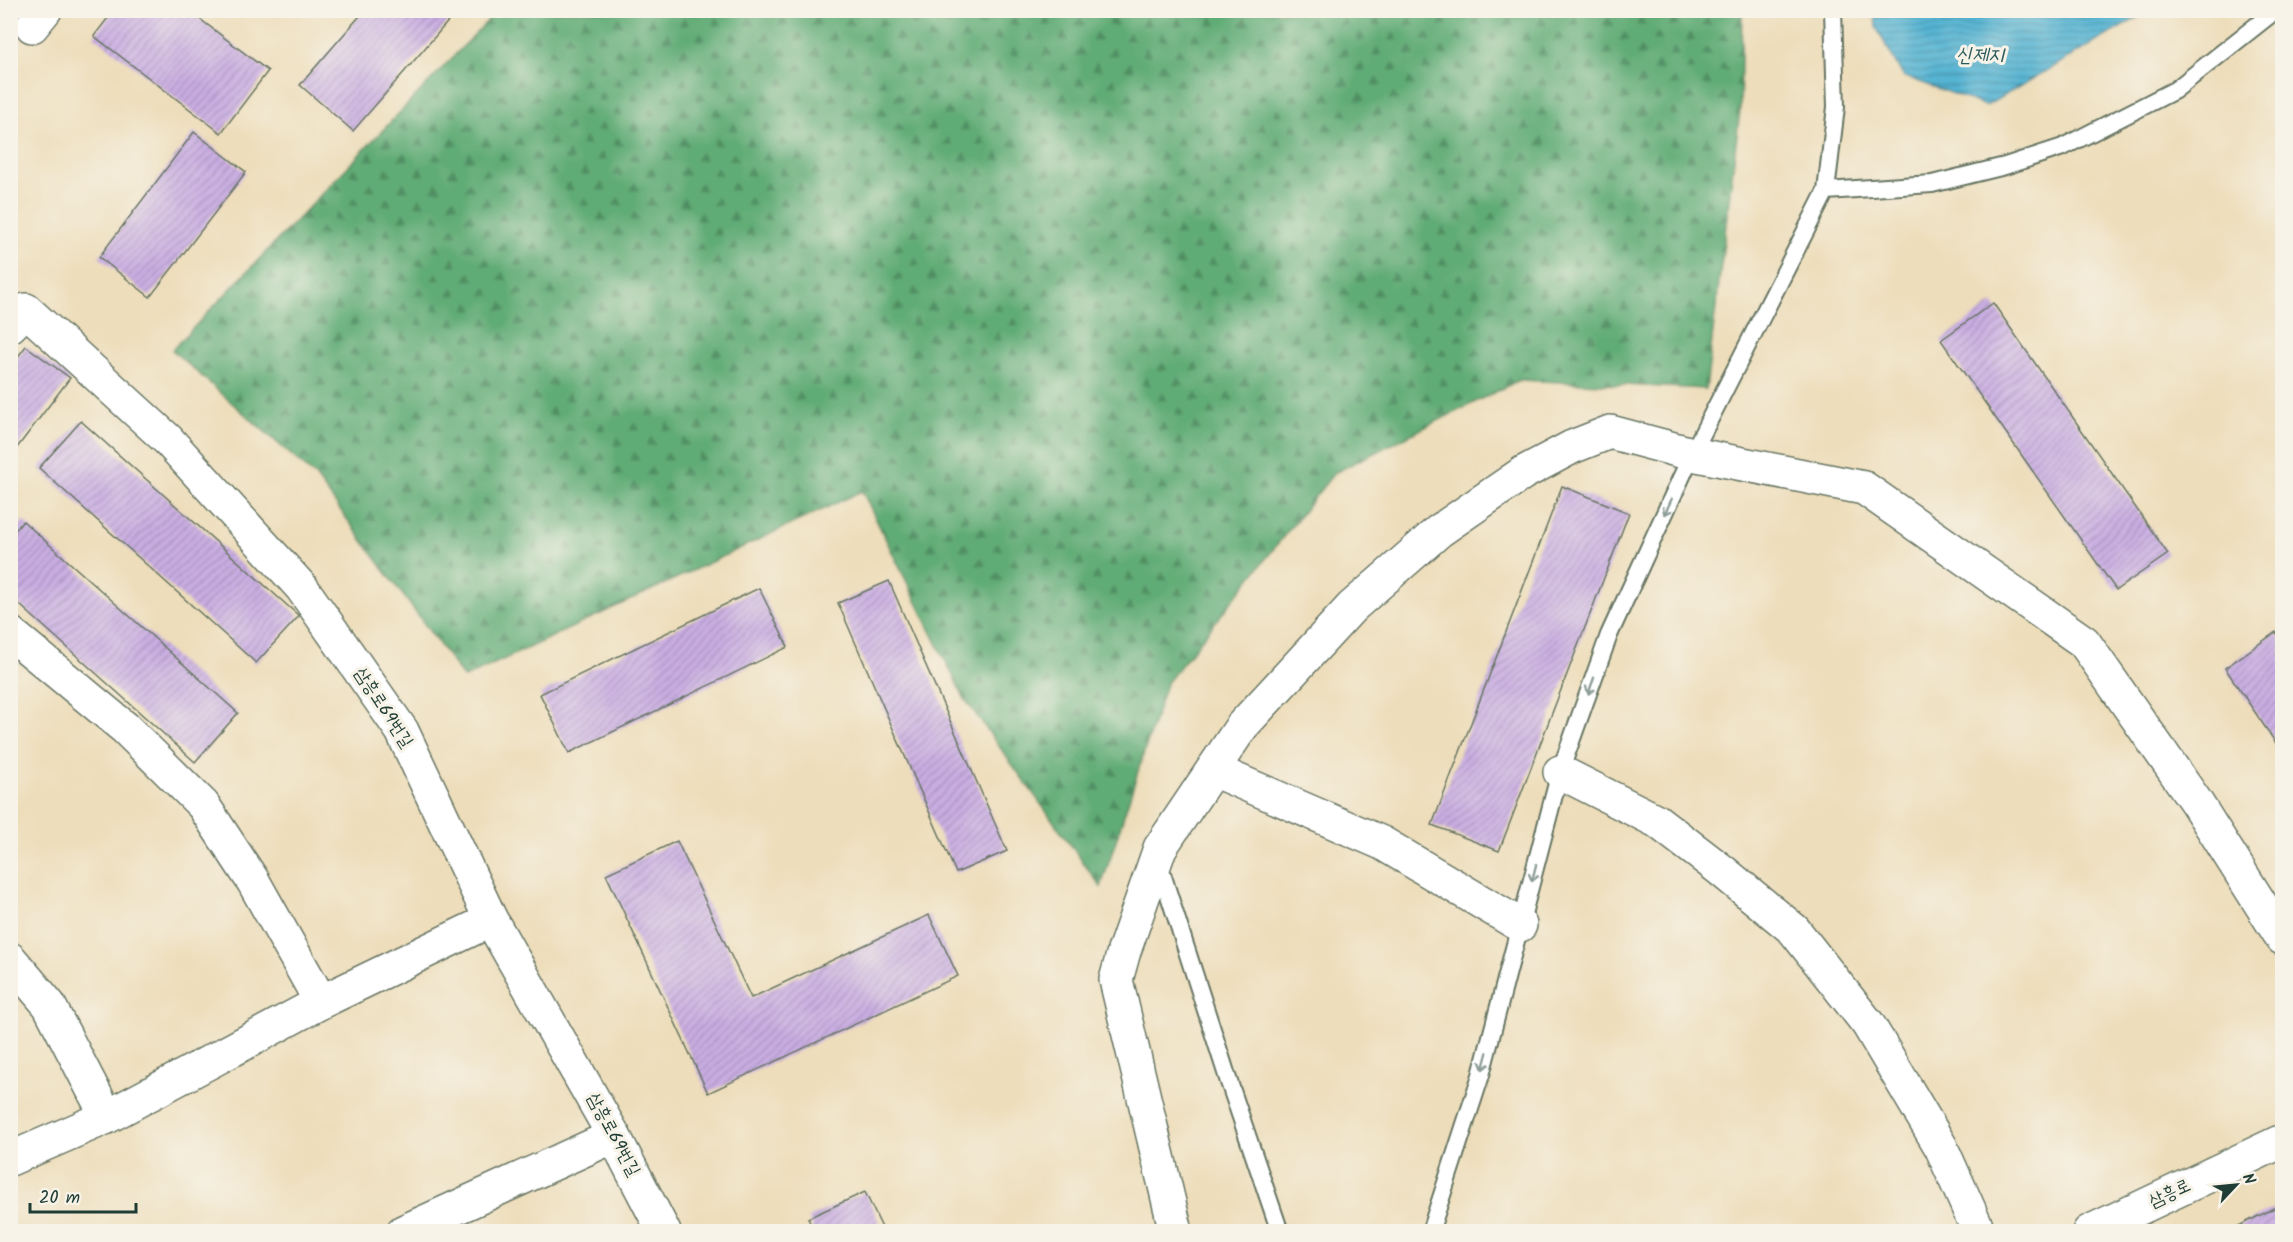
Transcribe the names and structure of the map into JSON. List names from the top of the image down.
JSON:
{
  "streets": {
    "street": ["삼흥로69번길", "삼흥로"]
  },
  "water": ["신제지"],
  "scale_bar": "20 m",
  "north": "top right"
}
